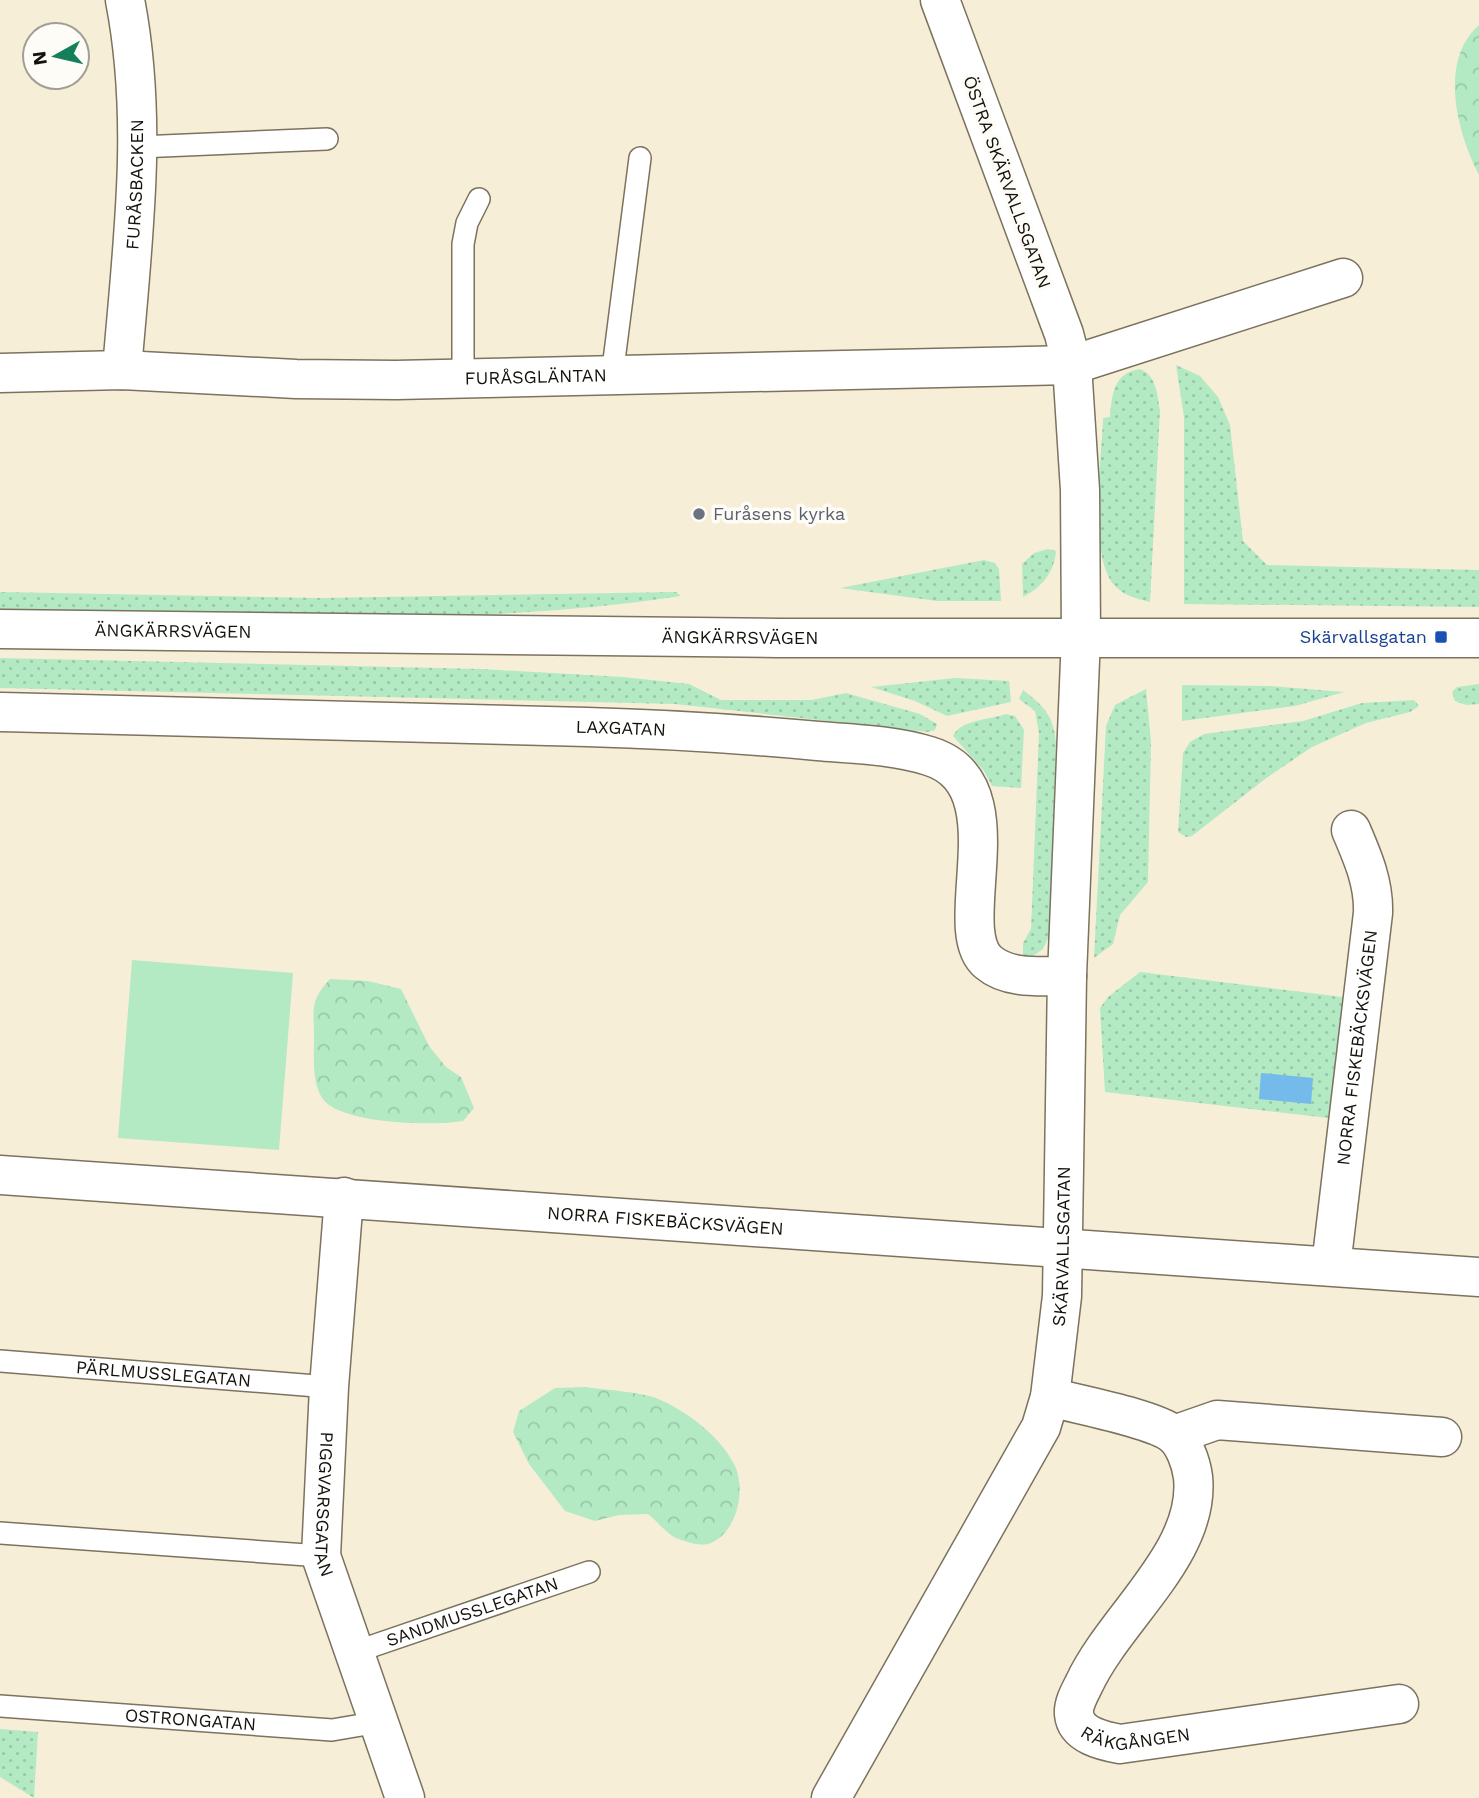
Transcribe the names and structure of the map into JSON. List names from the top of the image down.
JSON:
{
  "streets": {
    "street": [
      "ÖSTRA SKÄRVALLSGATAN",
      "FURÅSBACKEN",
      "FURÅSGLÄNTAN",
      "ÄNGKÄRRSVÄGEN",
      "LAXGATAN",
      "NORRA FISKEBÄCKSVÄGEN",
      "SKÄRVALLSGATAN",
      "PIGGVARSGATAN",
      "RÄKGÅNGEN"
    ],
    "lane": ["PÄRLMUSSLEGATAN", "SANDMUSSLEGATAN", "OSTRONGATAN"]
  },
  "crossings": [
    ["ÖSTRA SKÄRVALLSGATAN", "FURÅSGLÄNTAN"],
    ["ÖSTRA SKÄRVALLSGATAN", "ÄNGKÄRRSVÄGEN"],
    ["ÖSTRA SKÄRVALLSGATAN", "SKÄRVALLSGATAN"],
    ["FURÅSBACKEN", "FURÅSGLÄNTAN"],
    ["ÄNGKÄRRSVÄGEN", "SKÄRVALLSGATAN"],
    ["LAXGATAN", "SKÄRVALLSGATAN"],
    ["NORRA FISKEBÄCKSVÄGEN", "SKÄRVALLSGATAN"],
    ["NORRA FISKEBÄCKSVÄGEN", "PIGGVARSGATAN"],
    ["PÄRLMUSSLEGATAN", "PIGGVARSGATAN"],
    ["PIGGVARSGATAN", "SANDMUSSLEGATAN"],
    ["PIGGVARSGATAN", "OSTRONGATAN"]
  ],
  "places": {
    "other": ["Furåsens kyrka"],
    "transit": ["Skärvallsgatan"]
  },
  "north": "left"
}
